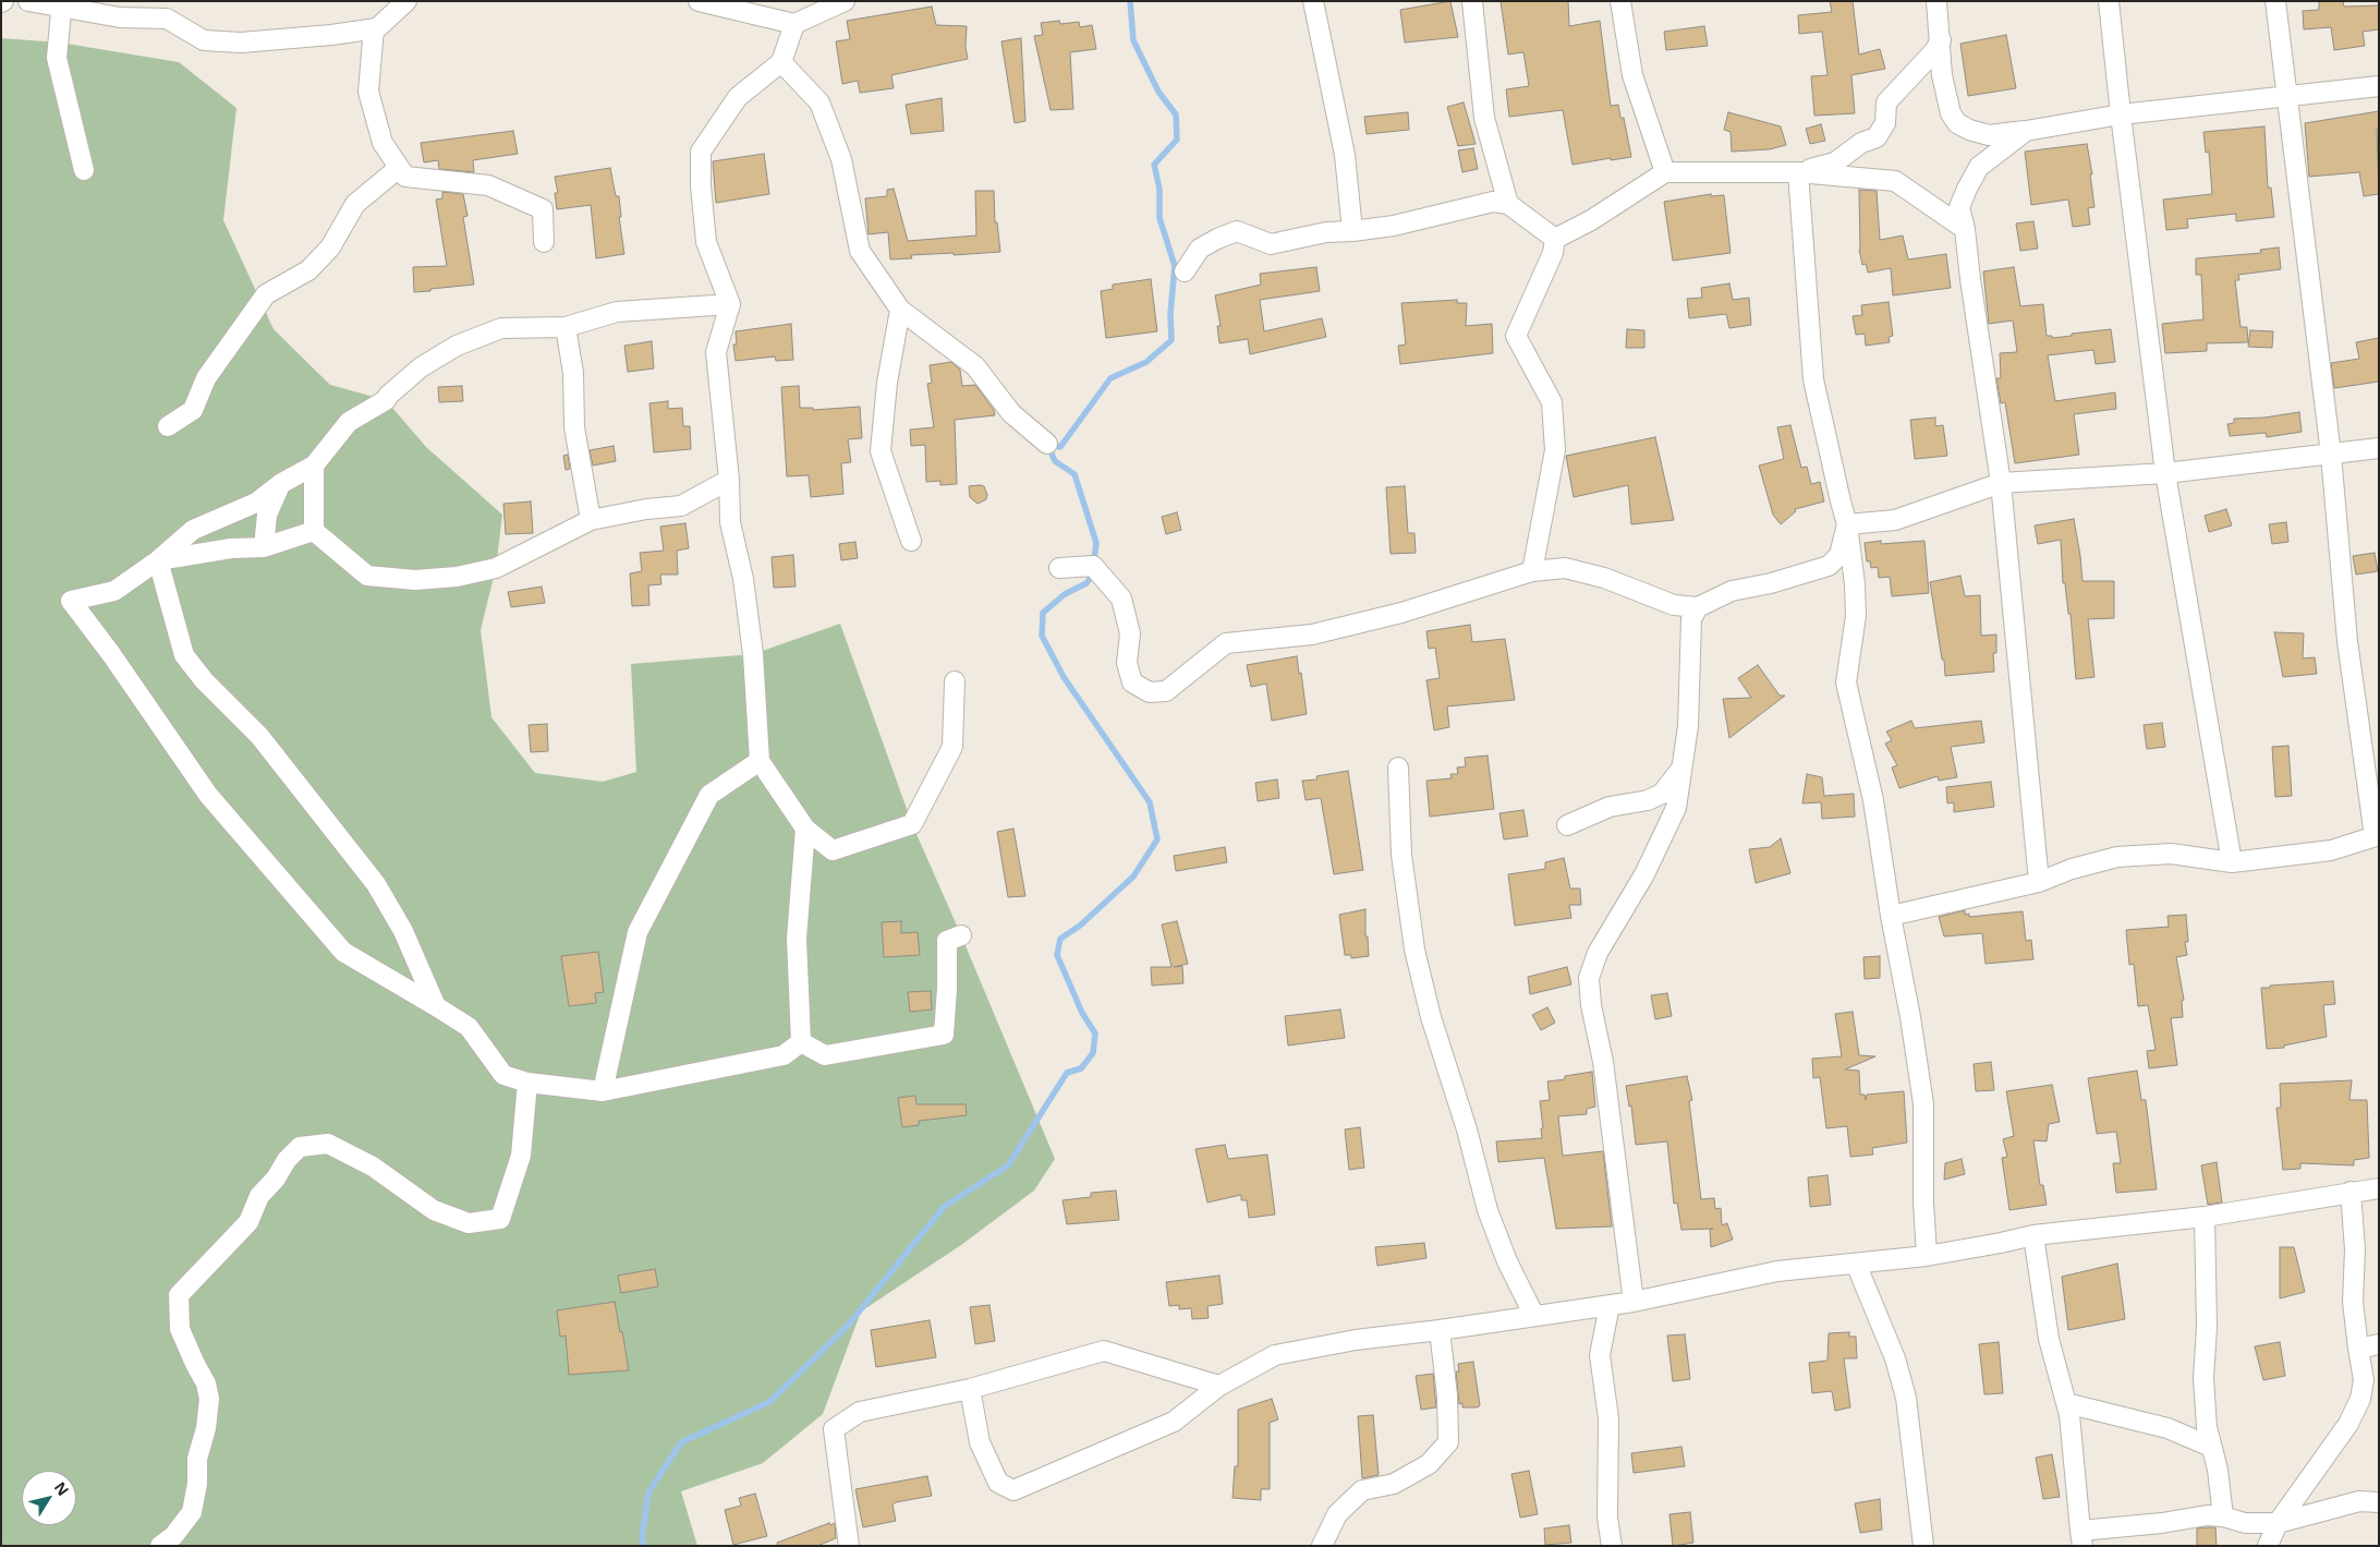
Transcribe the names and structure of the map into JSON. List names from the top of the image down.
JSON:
{
  "north": "top right"
}
